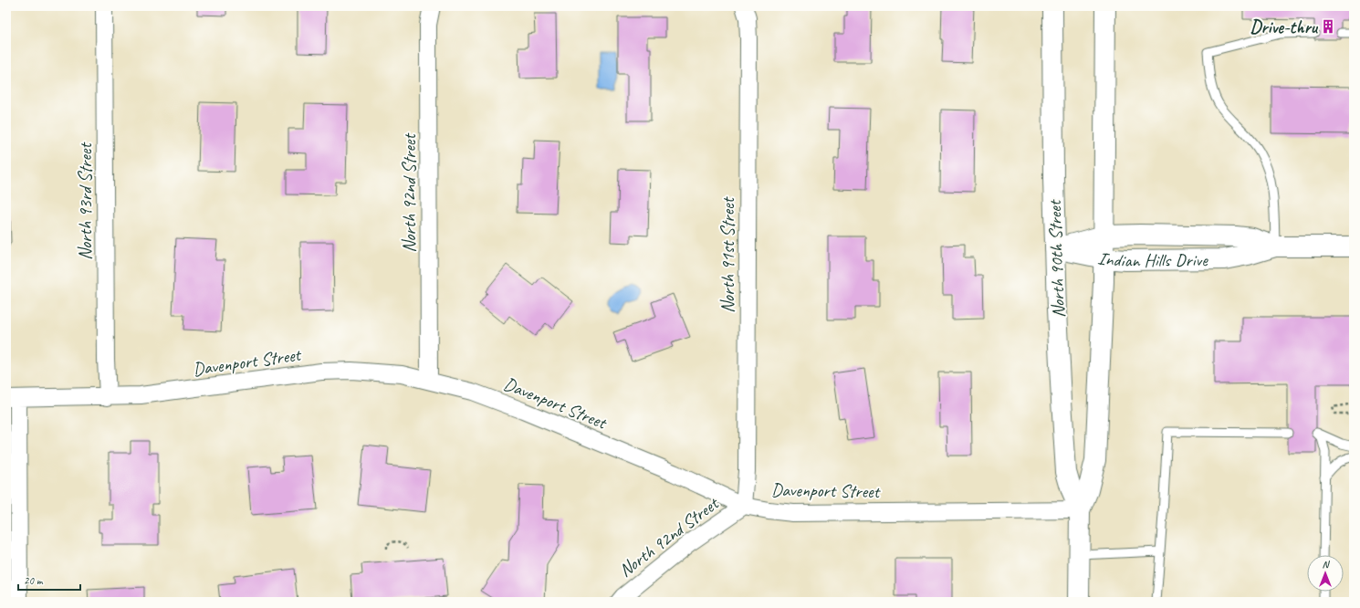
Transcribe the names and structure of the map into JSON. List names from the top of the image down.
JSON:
{
  "streets": {
    "main road": ["Indian Hills Drive", "North 90th Street"],
    "street": [
      "North 92nd Street",
      "North 93rd Street",
      "North 91st Street",
      "Davenport Street"
    ]
  },
  "crossings": [
    ["North 92nd Street", "North 91st Street"],
    ["North 92nd Street", "Davenport Street"],
    ["North 93rd Street", "Davenport Street"],
    ["North 91st Street", "Davenport Street"],
    ["Indian Hills Drive", "North 90th Street"],
    ["North 90th Street", "Davenport Street"]
  ],
  "places": {
    "building": ["Drive-thru"]
  },
  "scale_bar": "20 m",
  "north": "top"
}
